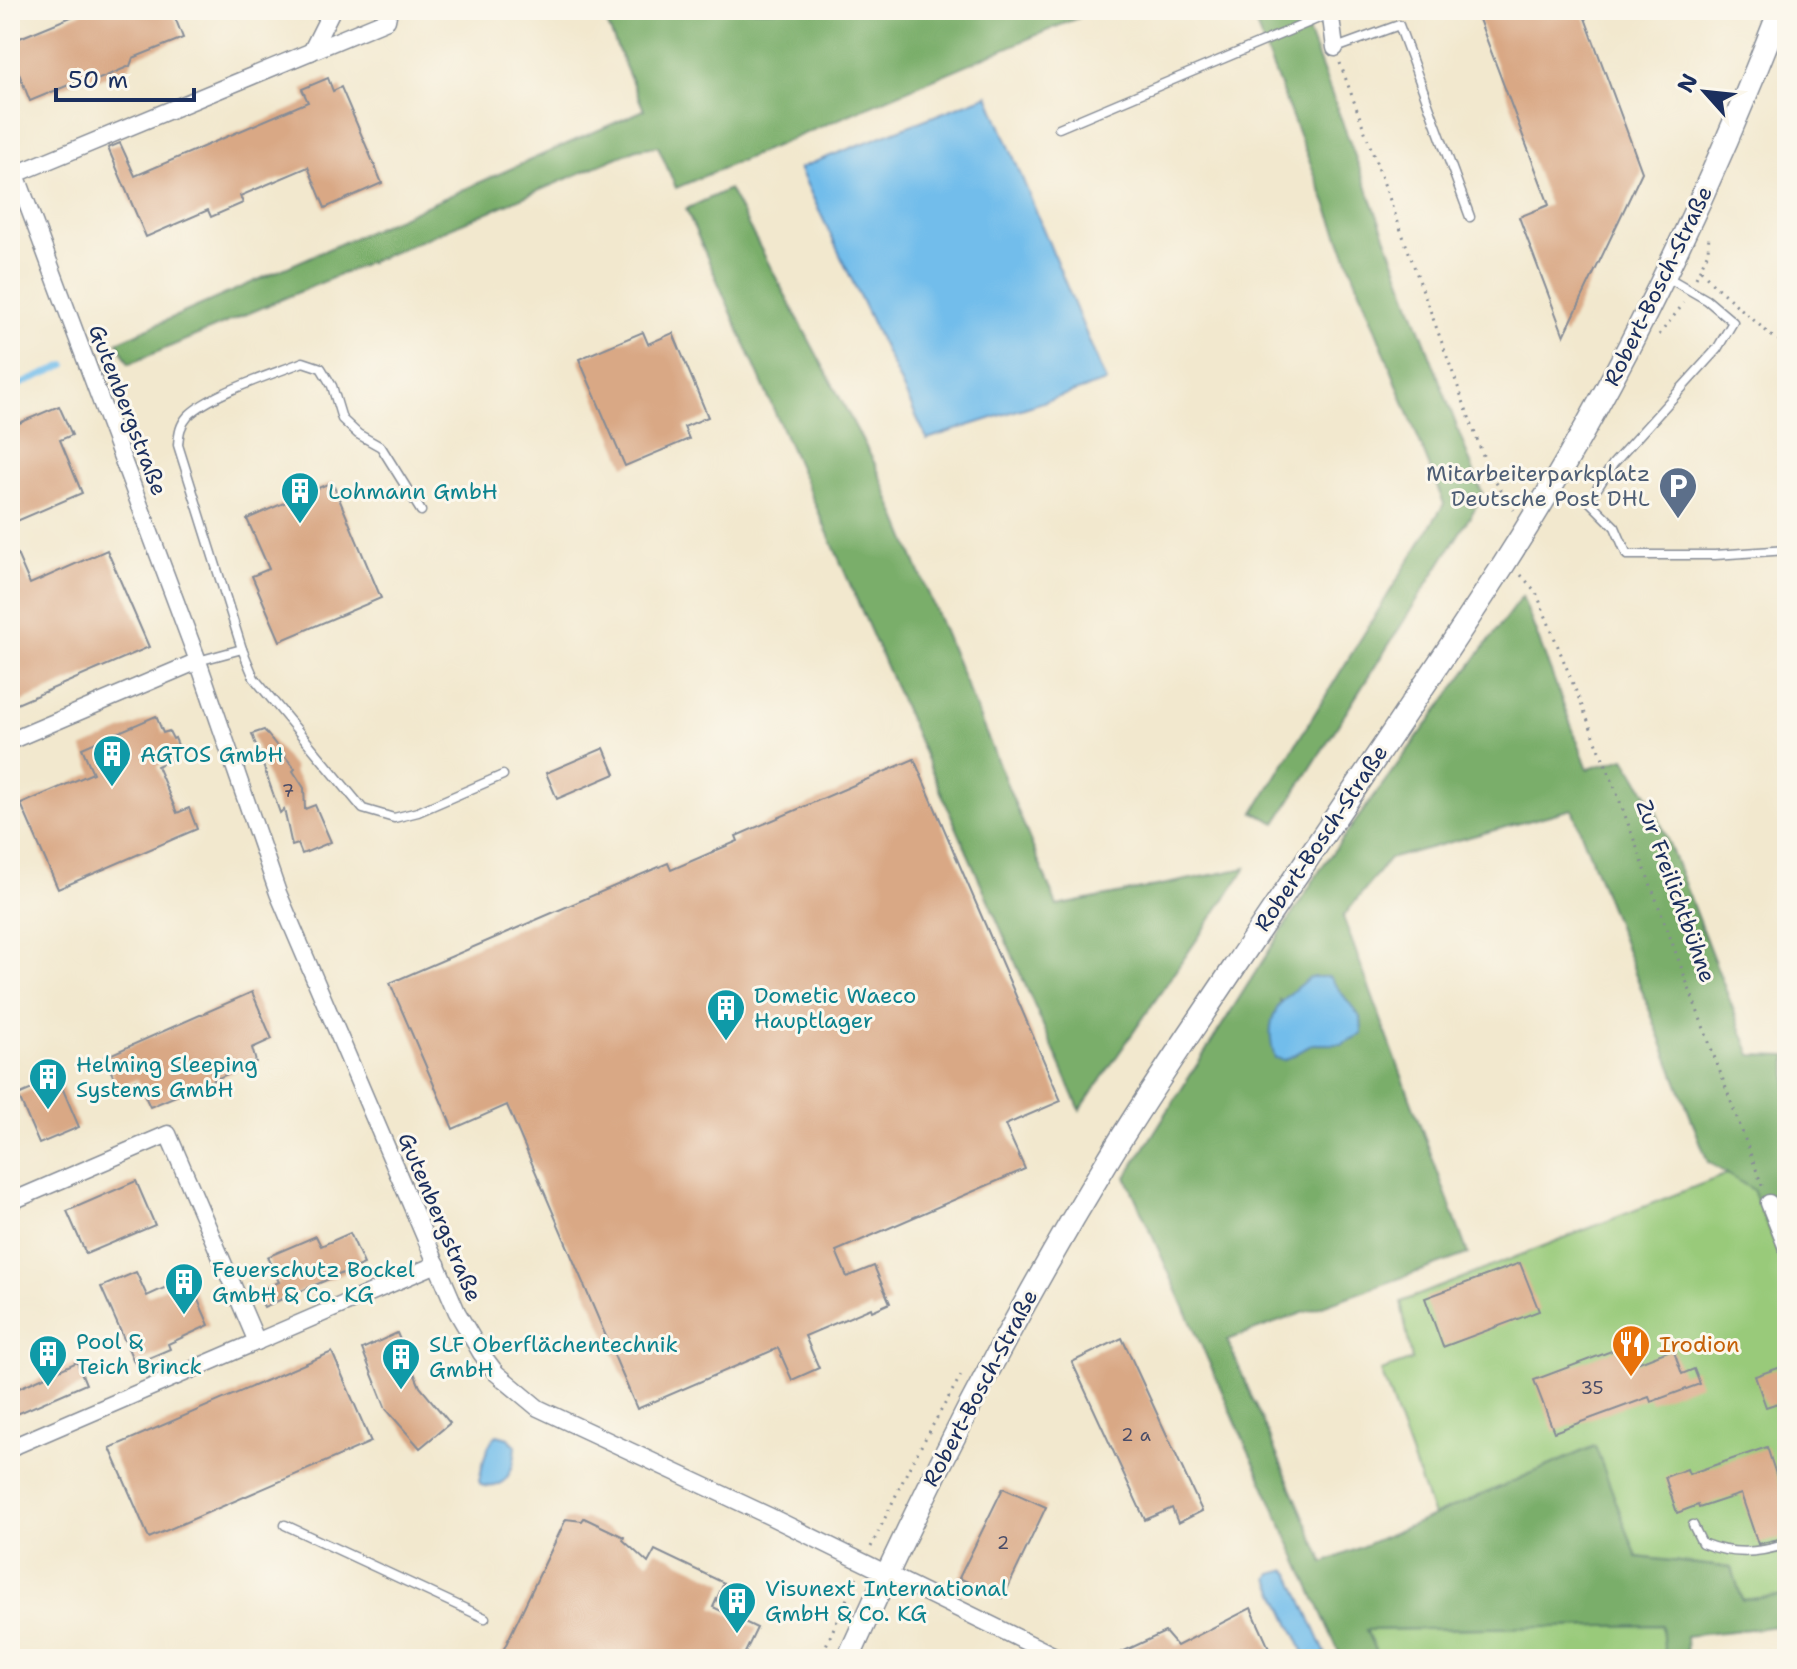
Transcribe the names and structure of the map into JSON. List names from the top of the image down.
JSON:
{
  "streets": {
    "street": ["Robert-Bosch-Straße", "Gutenbergstraße"],
    "path": ["Zur Freilichtbühne"]
  },
  "crossings": [
    ["Robert-Bosch-Straße", "Gutenbergstraße"],
    ["Robert-Bosch-Straße", "Zur Freilichtbühne"]
  ],
  "places": {
    "parking": ["Mitarbeiterparkplatz Deutsche Post DHL"],
    "building": [
      "Lohmann GmbH",
      "AGTOS GmbH",
      "Dometic Waeco Hauptlager",
      "Helming Sleeping Systems GmbH",
      "Feuerschutz Bockel GmbH & Co. KG",
      "Pool & Teich Brinck",
      "SLF Oberflächentechnik GmbH",
      "Visunext International GmbH & Co. KG"
    ],
    "restaurant": ["Irodion"]
  },
  "house_numbers": [
    "7",
    "35",
    "2 a",
    "2"
  ],
  "scale_bar": "50 m",
  "north": "top left"
}
